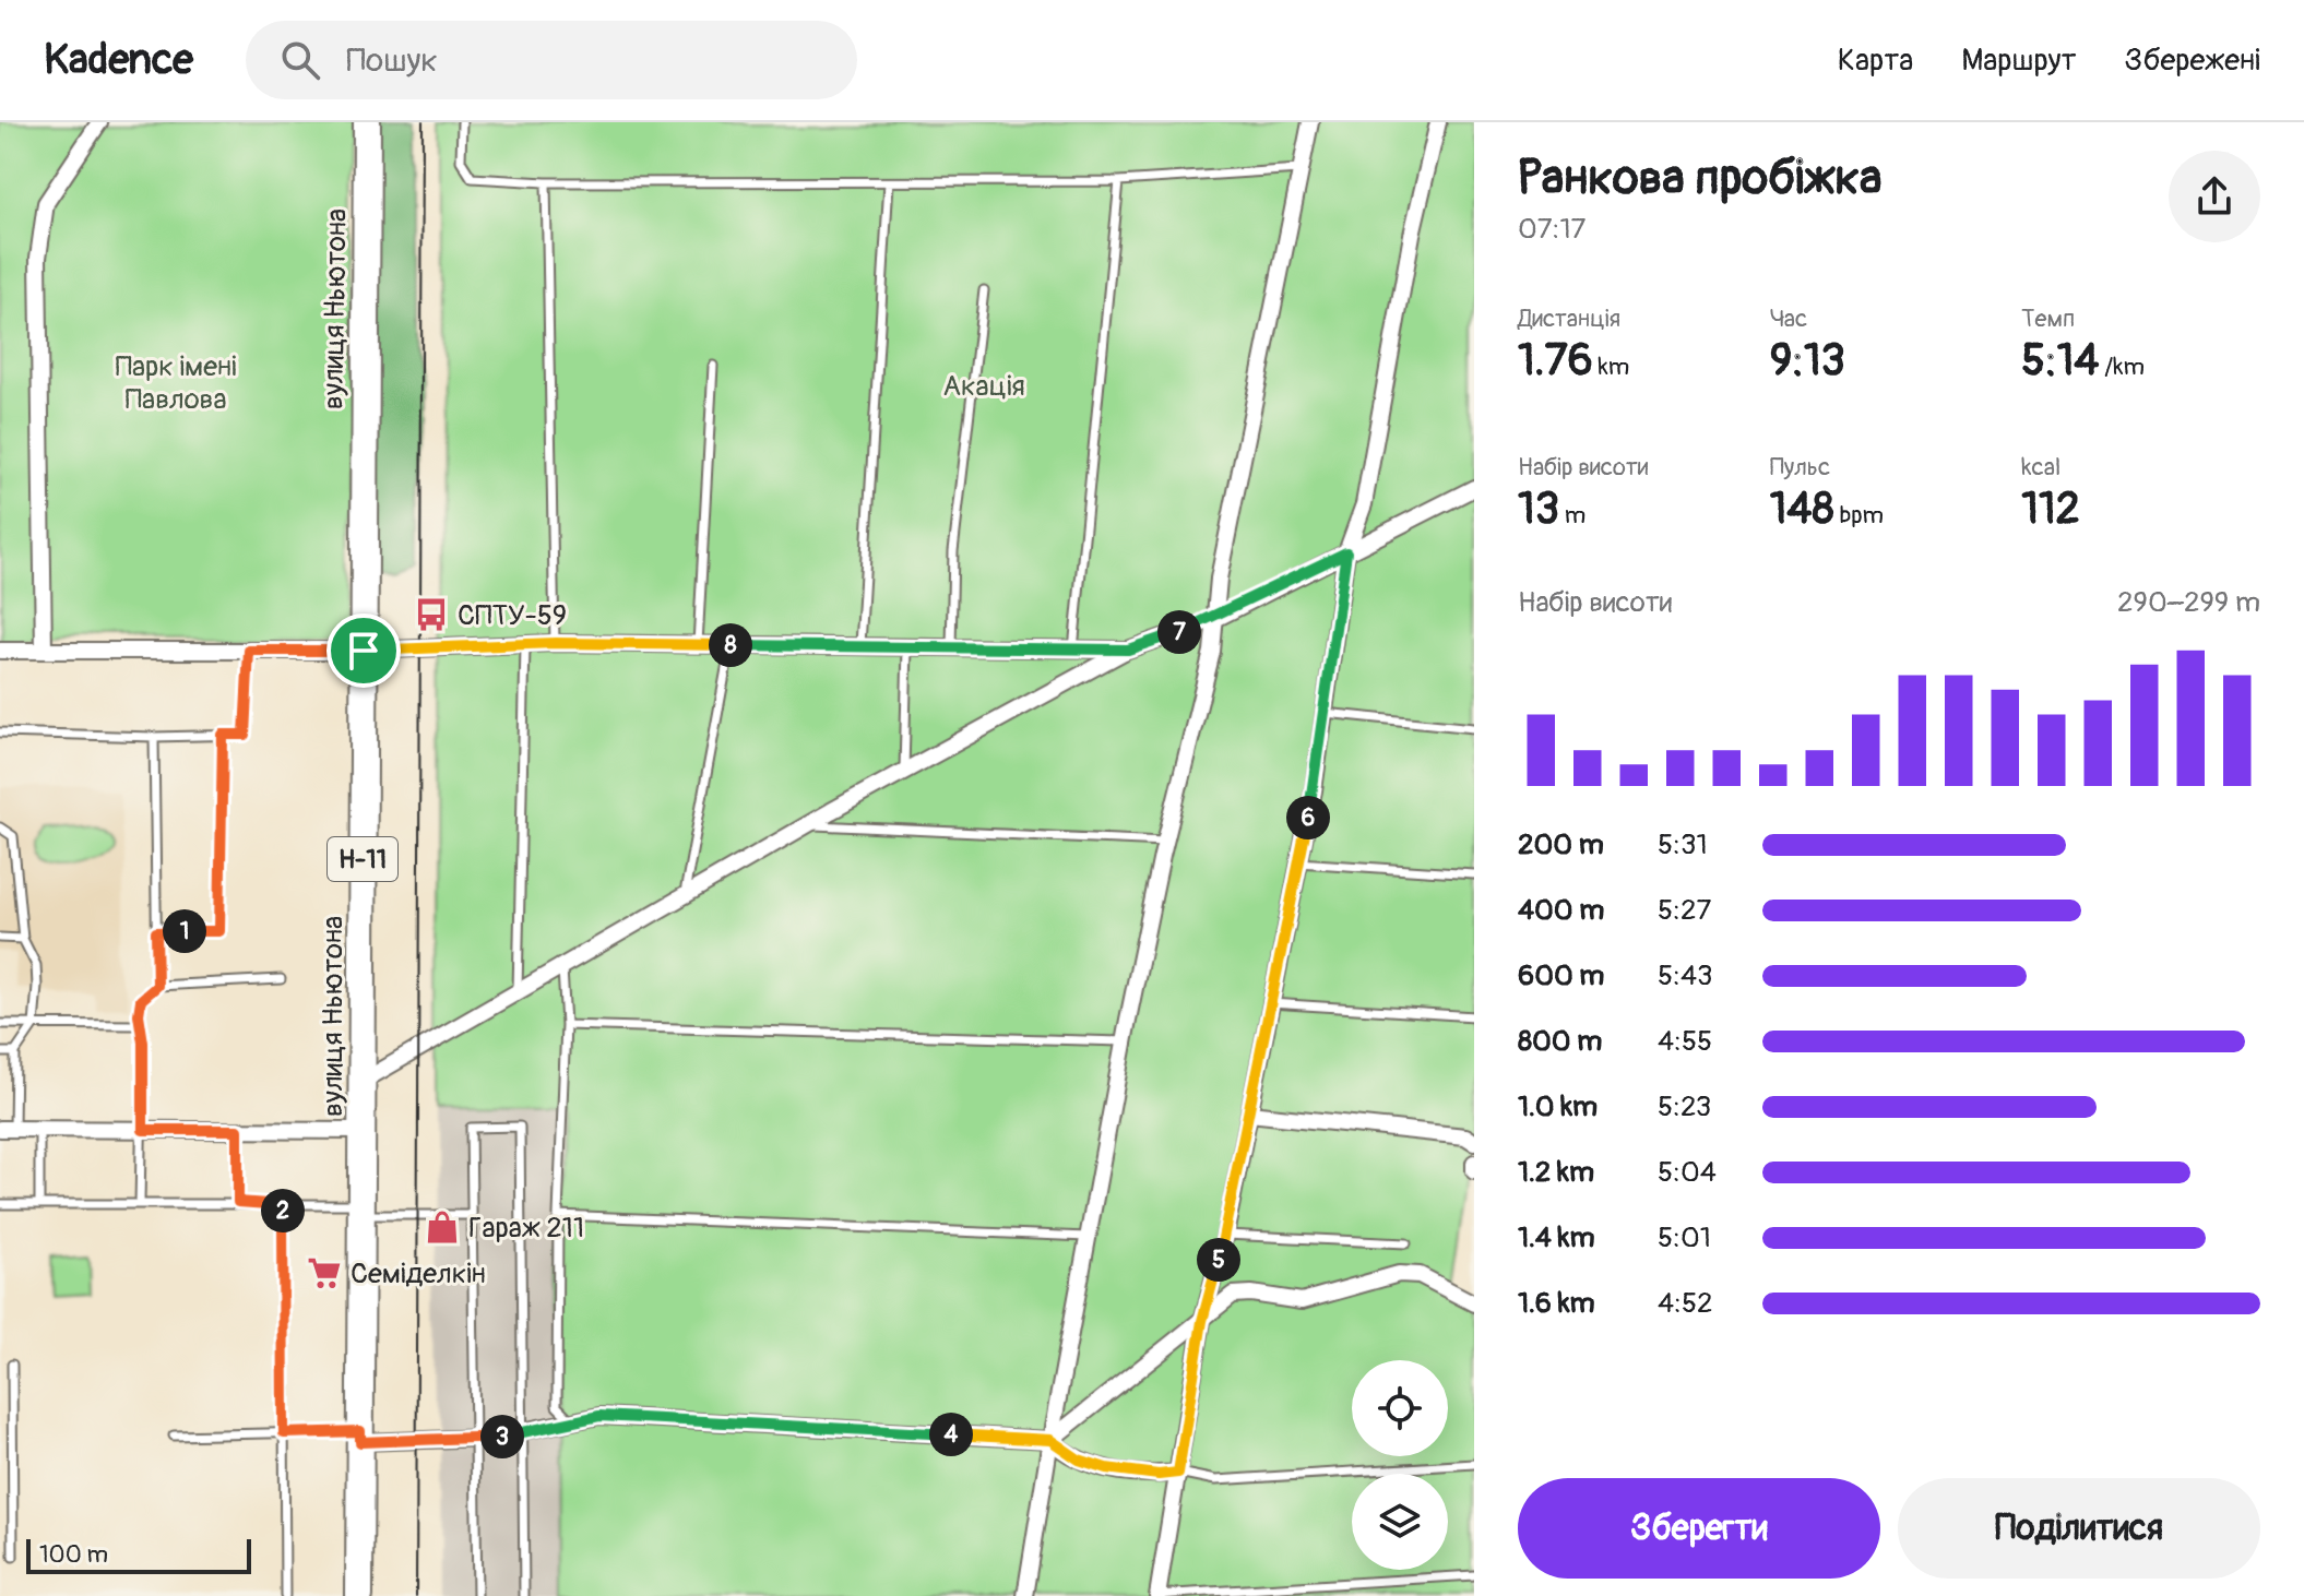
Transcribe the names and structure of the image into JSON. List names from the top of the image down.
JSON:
{
  "streets": {
    "main road": ["вулиця Ньютона", "Н-11"]
  },
  "parks": ["Парк імені Павлова", "Акація"],
  "places": {
    "bus stop": ["СПТУ-59"],
    "shop": ["Гараж 211"],
    "supermarket": ["Семіделкін"]
  },
  "scale_bar": "100 m",
  "page": {
    "header": "Kadence",
    "search": "Пошук",
    "nav": ["Карта", "Маршрут", "Збережені"],
    "heading": ["Ранкова пробіжка", "07:17"],
    "stats": [
      ["Дистанція", "1.76 km"],
      ["Час", "9:13"],
      ["Темп", "5:14 /km"],
      ["Набір висоти", "13 m"],
      ["Пульс", "148 bpm"],
      ["kcal", "112"]
    ],
    "chart": ["Набір висоти", "290–299 m"],
    "pins": [
      "7",
      "8",
      "6",
      "1",
      "2",
      "5",
      "4",
      "3"
    ],
    "list": [
      {
        "name": "200 m",
        "note": "5:31"
      },
      {
        "name": "400 m",
        "note": "5:27"
      },
      {
        "name": "600 m",
        "note": "5:43"
      },
      {
        "name": "800 m",
        "note": "4:55"
      },
      {
        "name": "1.0 km",
        "note": "5:23"
      },
      {
        "name": "1.2 km",
        "note": "5:04"
      },
      {
        "name": "1.4 km",
        "note": "5:01"
      },
      {
        "name": "1.6 km",
        "note": "4:52"
      }
    ],
    "buttons": ["Зберегти", "Поділитися"],
    "scale": "100 m"
  }
}
